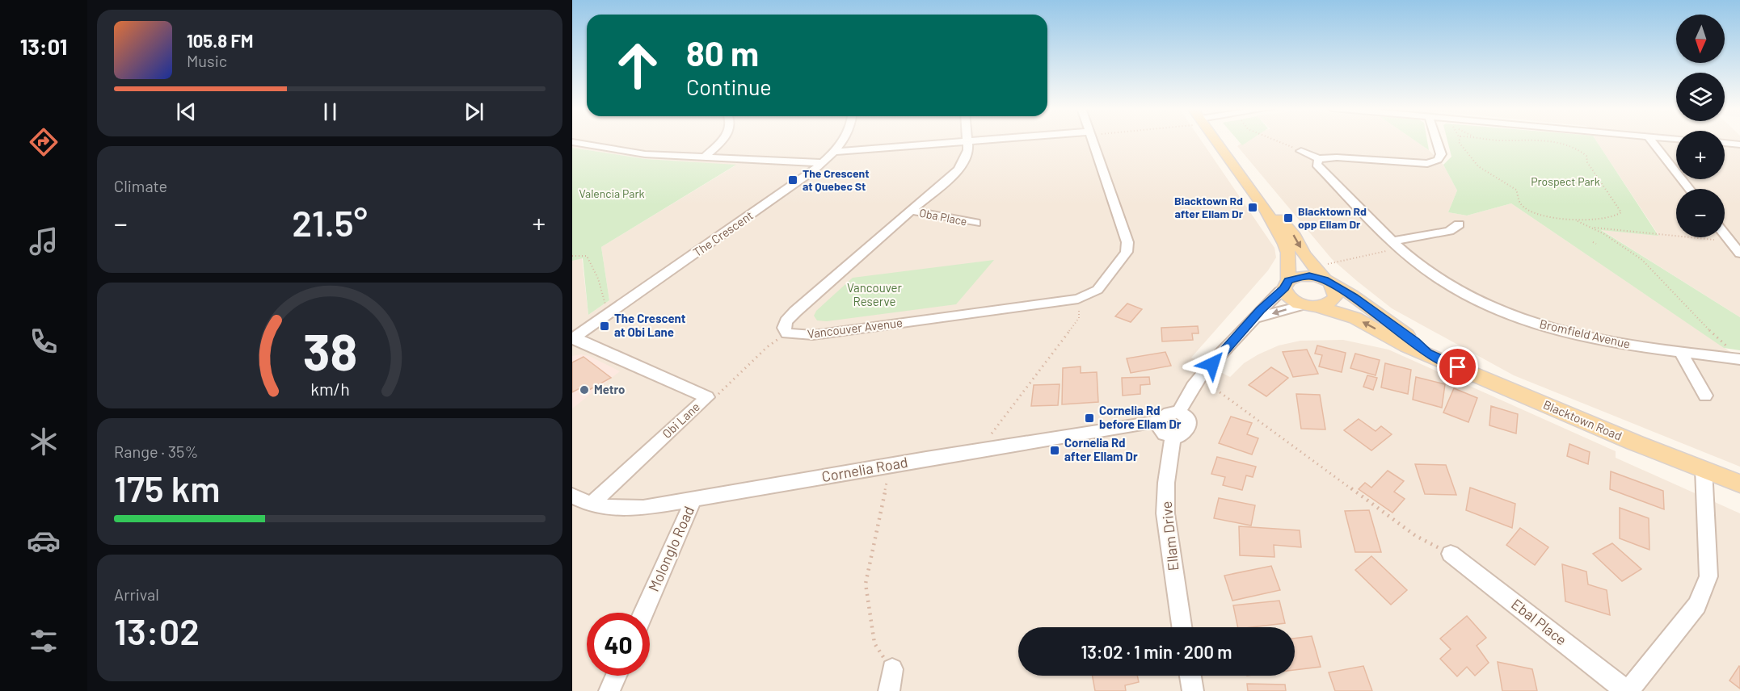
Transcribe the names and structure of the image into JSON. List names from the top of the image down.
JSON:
{
  "streets": {
    "main road": ["Blacktown Road"],
    "street": [
      "Oba Place",
      "The Crescent",
      "Vancouver Avenue",
      "Bromfield Avenue",
      "Obi Lane",
      "Cornelia Road",
      "Ellam Drive",
      "Molonglo Road",
      "Ebal Place"
    ]
  },
  "crossings": [
    ["The Crescent", "Obi Lane"],
    ["Obi Lane", "Cornelia Road"],
    ["Cornelia Road", "Ellam Drive"],
    ["Cornelia Road", "Molonglo Road"]
  ],
  "parks": ["Prospect Park", "Valencia Park", "Vancouver Reserve"],
  "places": {
    "transit": [
      "The Crescent at Quebec St",
      "Blacktown Rd after Ellam Dr",
      "Blacktown Rd opp Ellam Dr",
      "The Crescent at Obi Lane",
      "Cornelia Rd before Ellam Dr",
      "Cornelia Rd after Ellam Dr"
    ],
    "other": ["Metro"]
  },
  "north": "bottom",
  "page": {
    "tabs": "13:01",
    "map_buttons": ["+", "−"],
    "turn": ["80 m", "Continue"],
    "song": ["105.8 FM", "Music"],
    "tile": [
      "Climate",
      ["Range · 35%", "175 km"],
      ["Arrival", "13:02"]
    ],
    "heat": ["−", "21.5°", "+"],
    "limit": "40",
    "trip": "13:02 · 1 min · 200 m",
    "gauge": ["38", "km/h"]
  }
}
